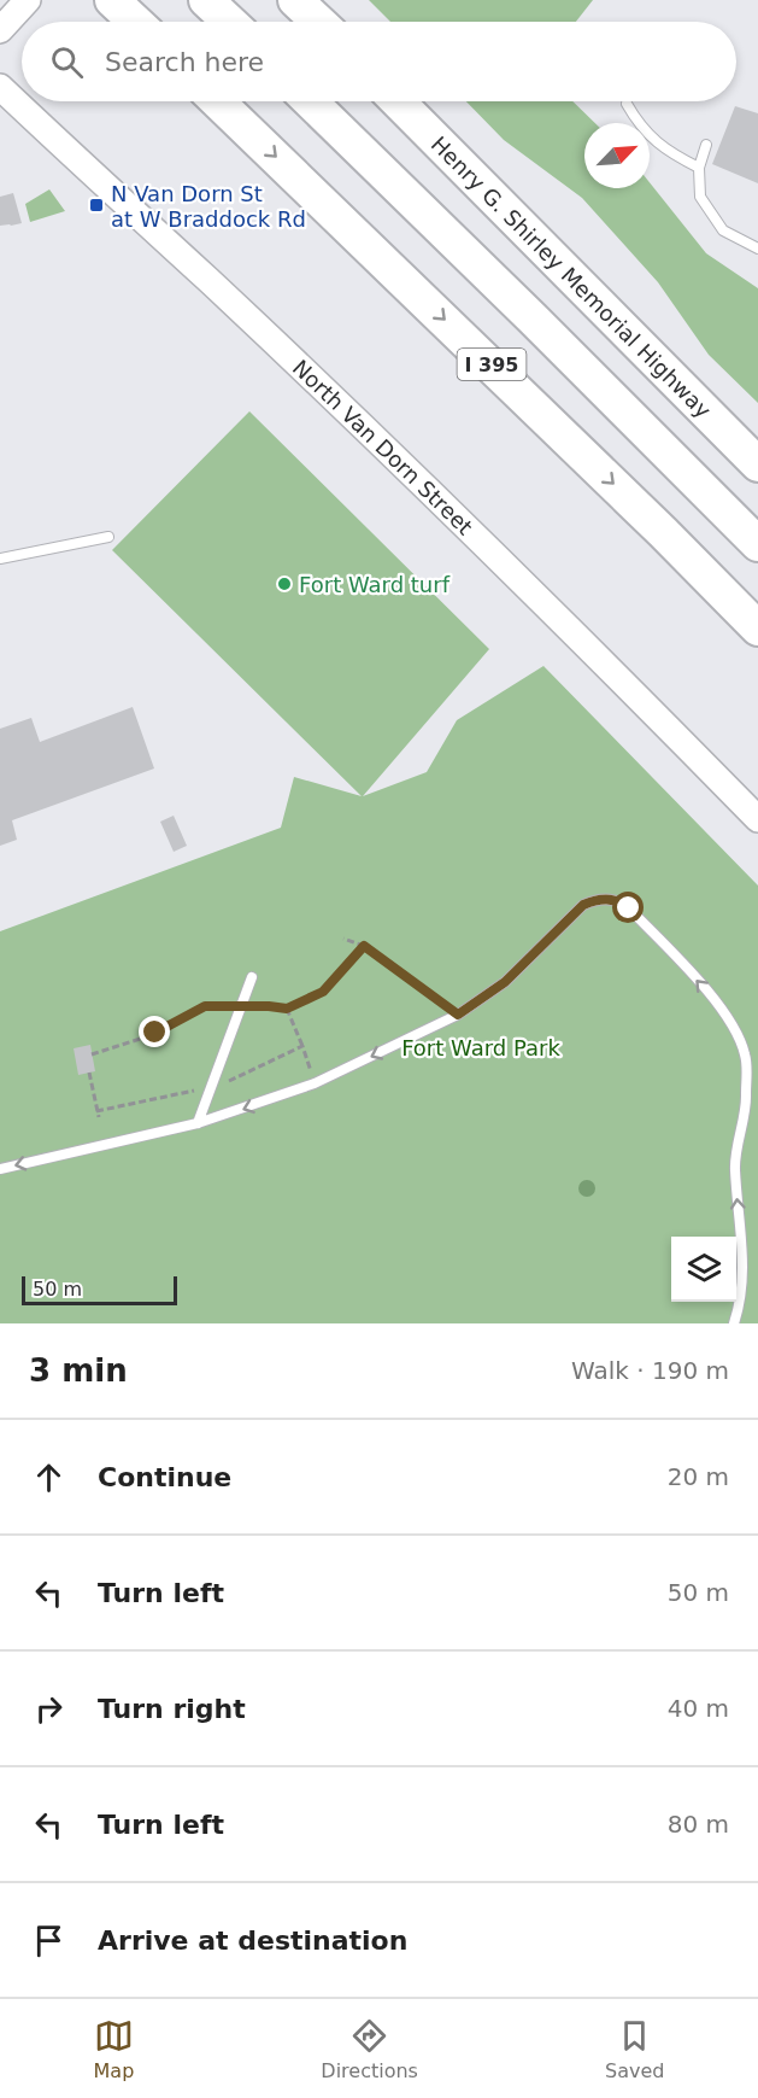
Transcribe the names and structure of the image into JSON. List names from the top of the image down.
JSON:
{
  "streets": {
    "highway": ["Henry G. Shirley Memorial Highway", "I 395"],
    "main road": ["North Van Dorn Street"]
  },
  "parks": ["Fort Ward Park"],
  "places": {
    "transit": ["N Van Dorn St at W Braddock Rd"],
    "other": ["Fort Ward turf"]
  },
  "scale_bar": "50 m",
  "north": "top right",
  "page": {
    "search": "Search here",
    "scale": "50 m",
    "heading": ["3 min", "Walk · 190 m"],
    "list": [
      ["Continue", "20 m"],
      ["Turn left", "50 m"],
      ["Turn right", "40 m"],
      ["Turn left", "80 m"],
      "Arrive at destination"
    ],
    "nav": ["Map", "Directions", "Saved"]
  }
}
